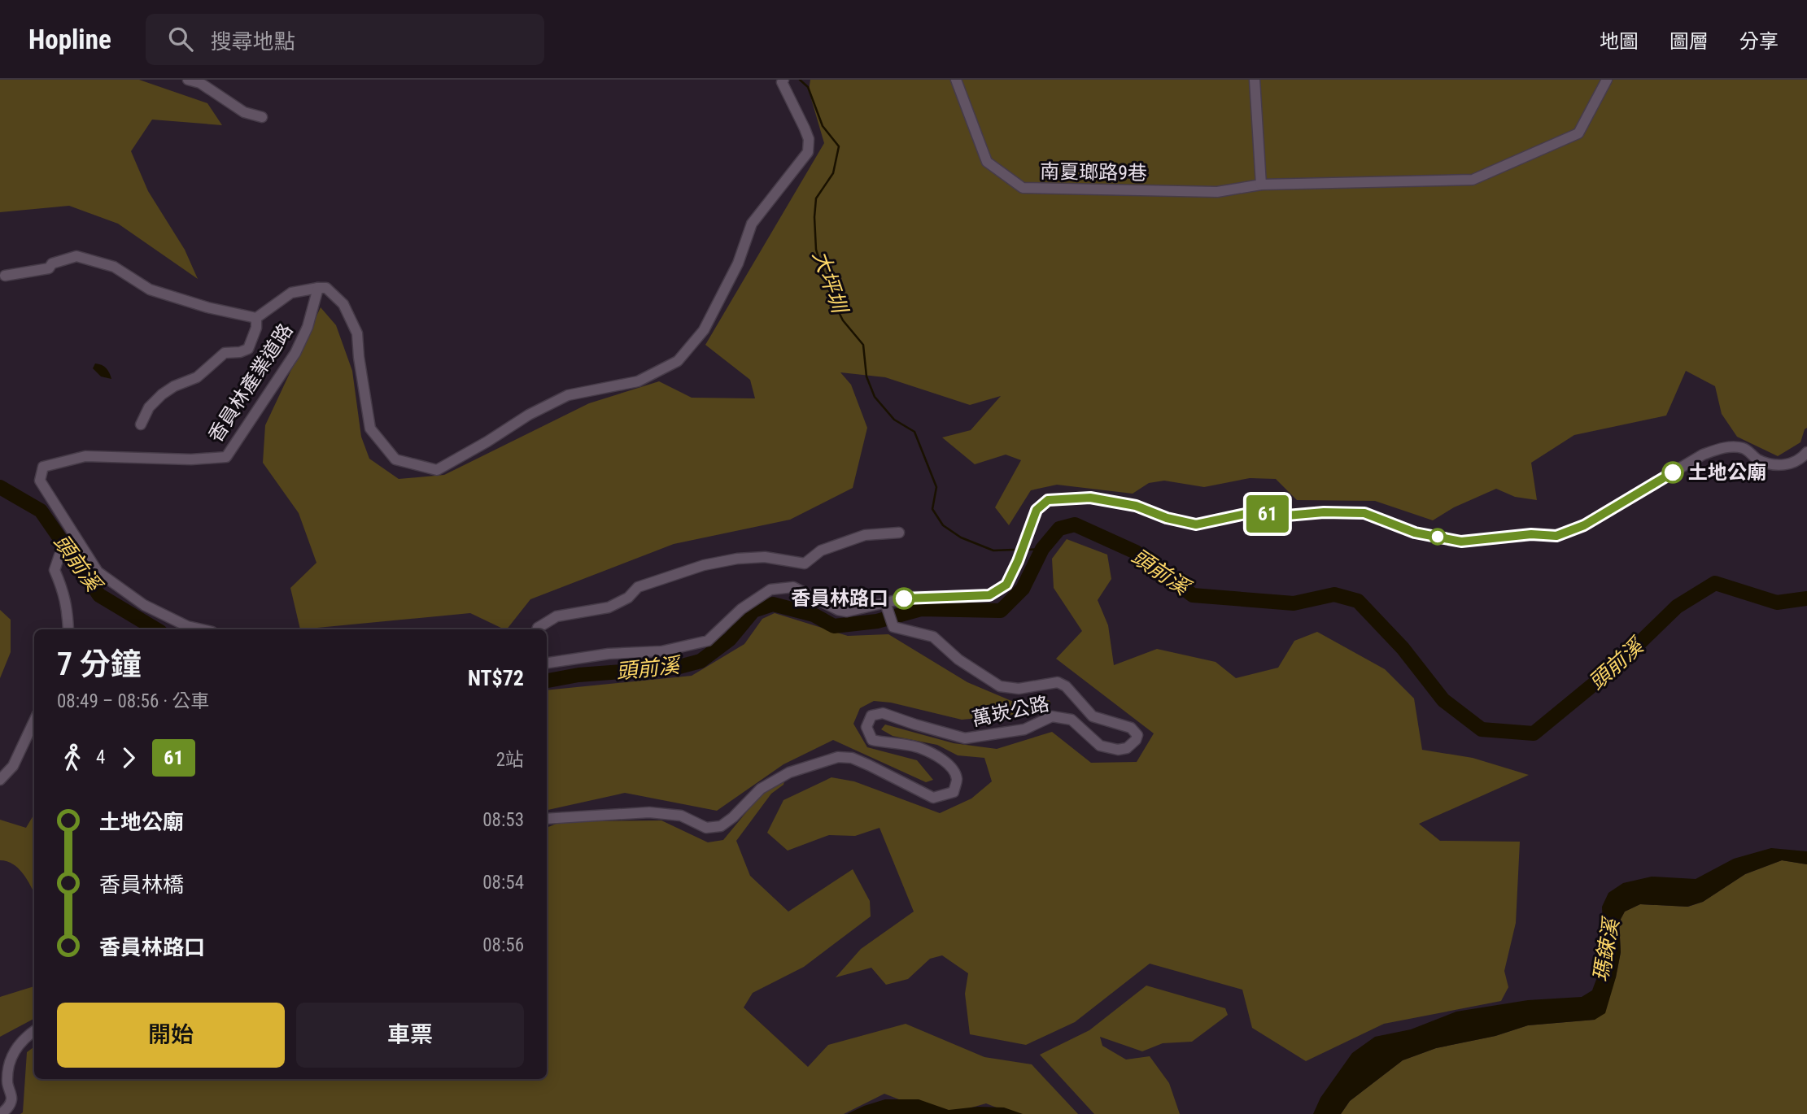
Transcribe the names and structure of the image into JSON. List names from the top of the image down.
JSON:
{
  "streets": {
    "street": ["南夏瑯路9巷", "香員林產業道路", "萬崁公路"]
  },
  "water": ["大坪圳", "頭前溪", "瑪鋉溪"],
  "places": ["土地公廟", "香員林路口"],
  "lines": ["bus line 61"],
  "page": {
    "header": "Hopline",
    "search": "搜尋地點",
    "nav": ["地圖", "圖層", "分享"],
    "on_map": "61",
    "heading": ["7 分鐘", "08:49 – 08:56 · 公車", "NT$72"],
    "legs": ["4", "61", "2站"],
    "list": [
      {
        "name": "土地公廟",
        "value": "08:53"
      },
      {
        "name": "香員林橋",
        "value": "08:54"
      },
      {
        "name": "香員林路口",
        "value": "08:56"
      }
    ],
    "buttons": ["開始", "車票"]
  }
}
